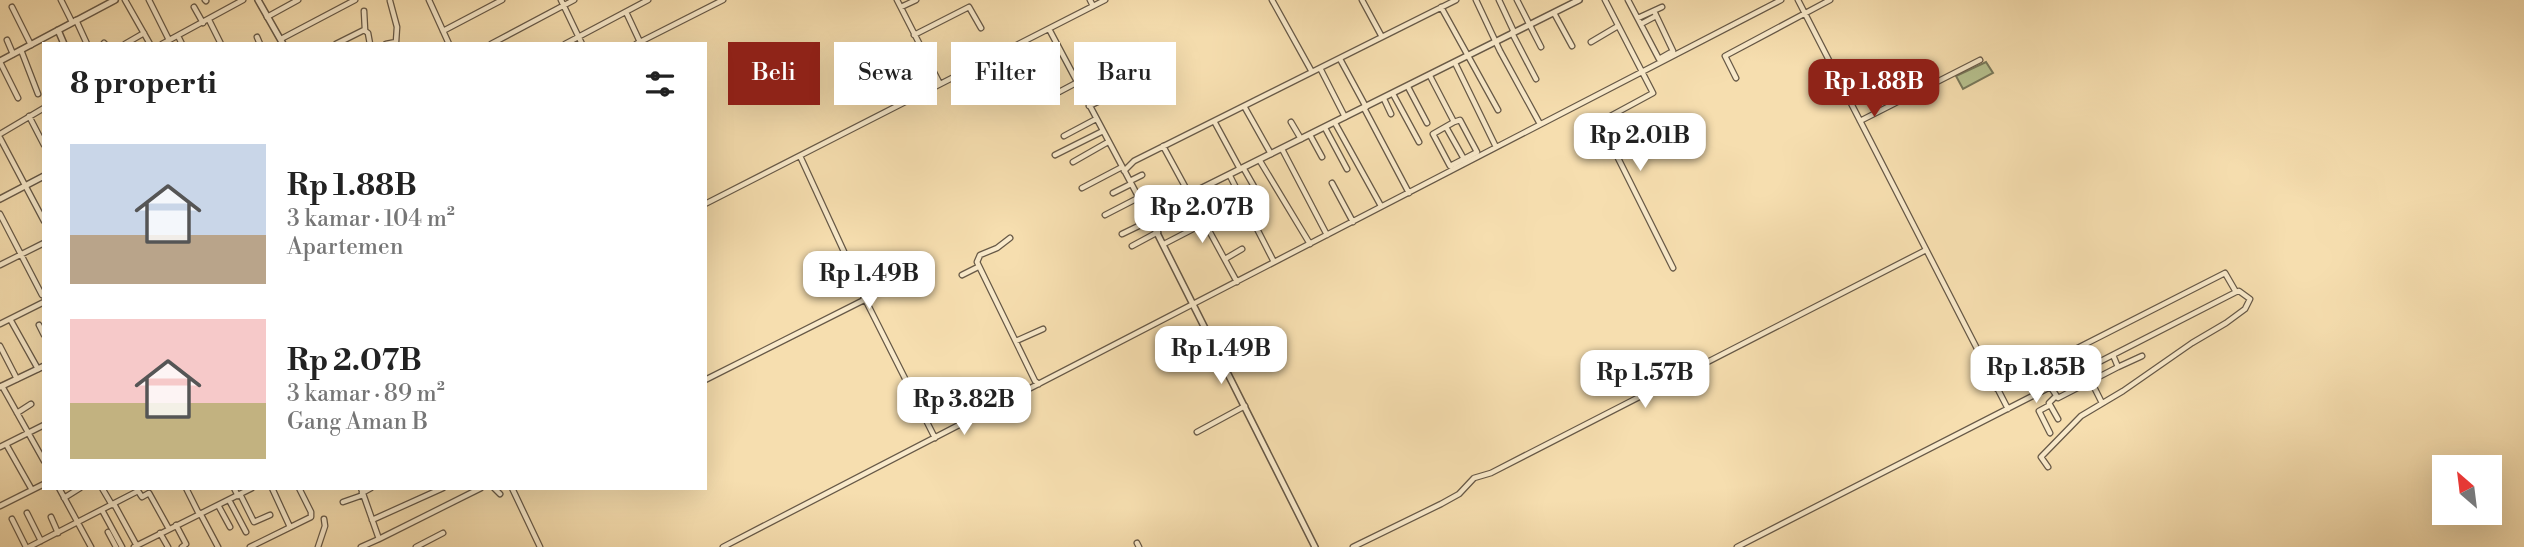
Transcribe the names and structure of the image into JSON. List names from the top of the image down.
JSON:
{
  "north": "top left",
  "page": {
    "chip": [
      "Beli",
      "Sewa",
      "Filter",
      "Baru"
    ],
    "heading": "8 properti",
    "price": [
      "Rp 1.88B",
      "Rp 2.01B",
      "Rp 2.07B",
      "Rp 1.49B",
      "Rp 1.49B",
      "Rp 1.85B",
      "Rp 1.57B",
      "Rp 3.82B"
    ],
    "list": [
      {
        "name": "Rp 1.88B",
        "note": "3 kamar · 104 m² · Apartemen"
      },
      {
        "name": "Rp 2.07B",
        "note": "3 kamar · 89 m² · Gang Aman B"
      }
    ]
  }
}
